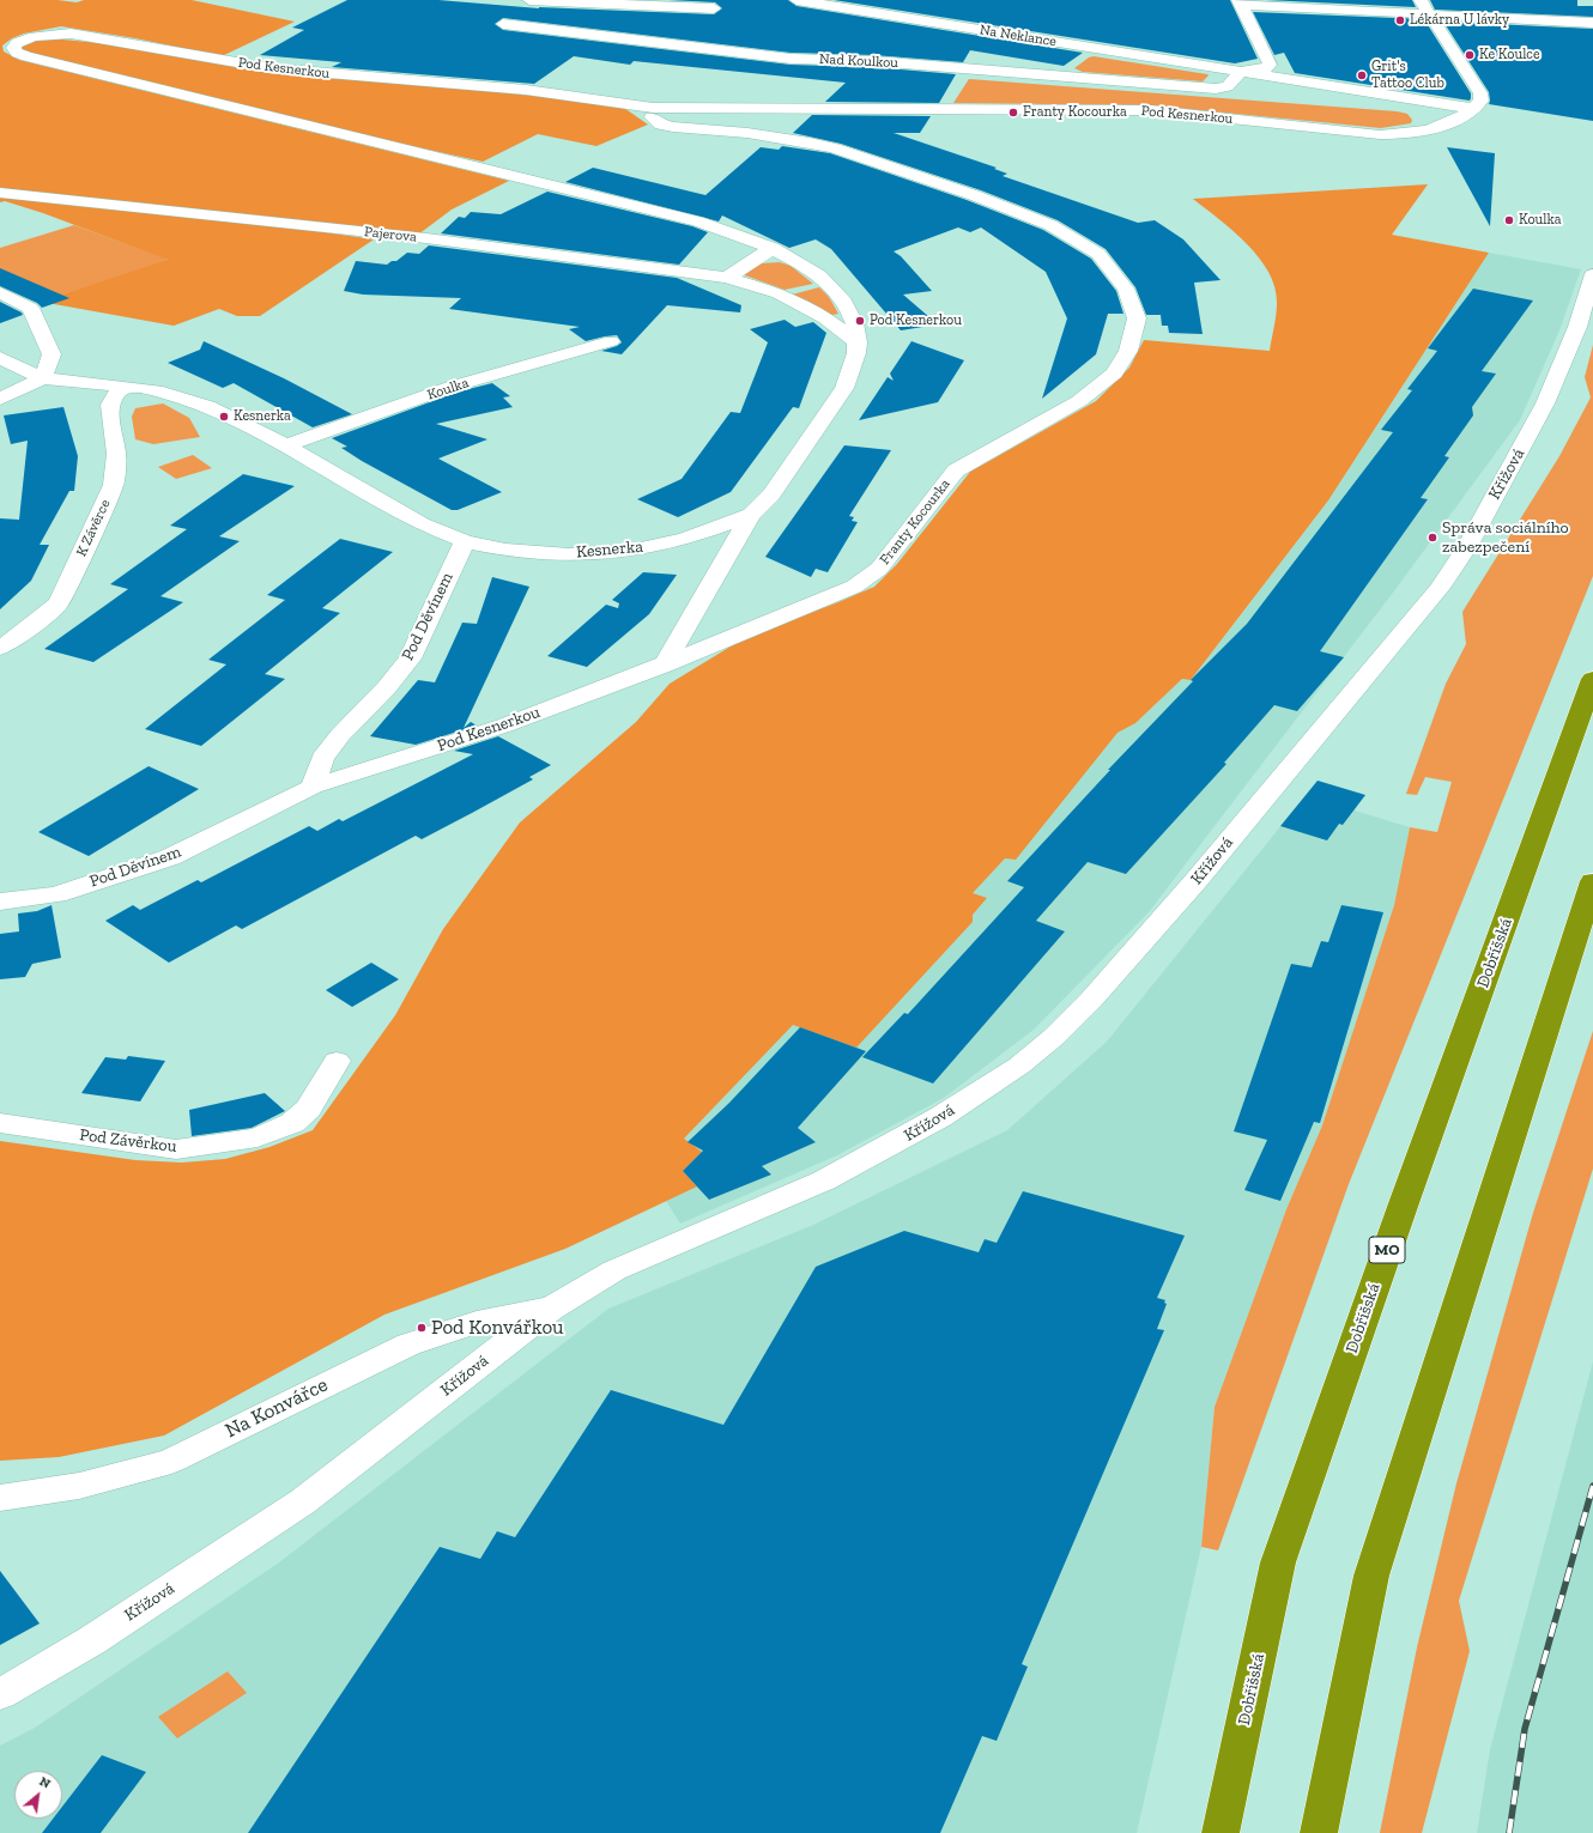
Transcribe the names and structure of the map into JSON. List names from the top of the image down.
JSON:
{
  "streets": {
    "highway": ["Dobříšská", "MO"],
    "street": [
      "Na Neklance",
      "Nad Koulkou",
      "Pod Kesnerkou",
      "Pajerova",
      "Koulka",
      "Křížová",
      "Franty Kocourka",
      "K Závěrce",
      "Kesnerka",
      "Pod Děvínem",
      "Pod Závěrkou",
      "Na Konvářce"
    ]
  },
  "crossings": [
    ["Na Neklance", "Pod Kesnerkou"],
    ["Pod Kesnerkou", "Franty Kocourka"],
    ["Pod Kesnerkou", "Kesnerka"],
    ["Pod Kesnerkou", "Pod Děvínem"],
    ["Křížová", "Na Konvářce"],
    ["Kesnerka", "Pod Děvínem"]
  ],
  "places": [
    "Lékárna U lávky",
    "Ke Koulce",
    "Grit's Tattoo Club",
    "Franty Kocourka",
    "Koulka",
    "Pod Kesnerkou",
    "Kesnerka",
    "Správa sociálního zabezpečení",
    "Pod Konvářkou"
  ],
  "north": "top right"
}
